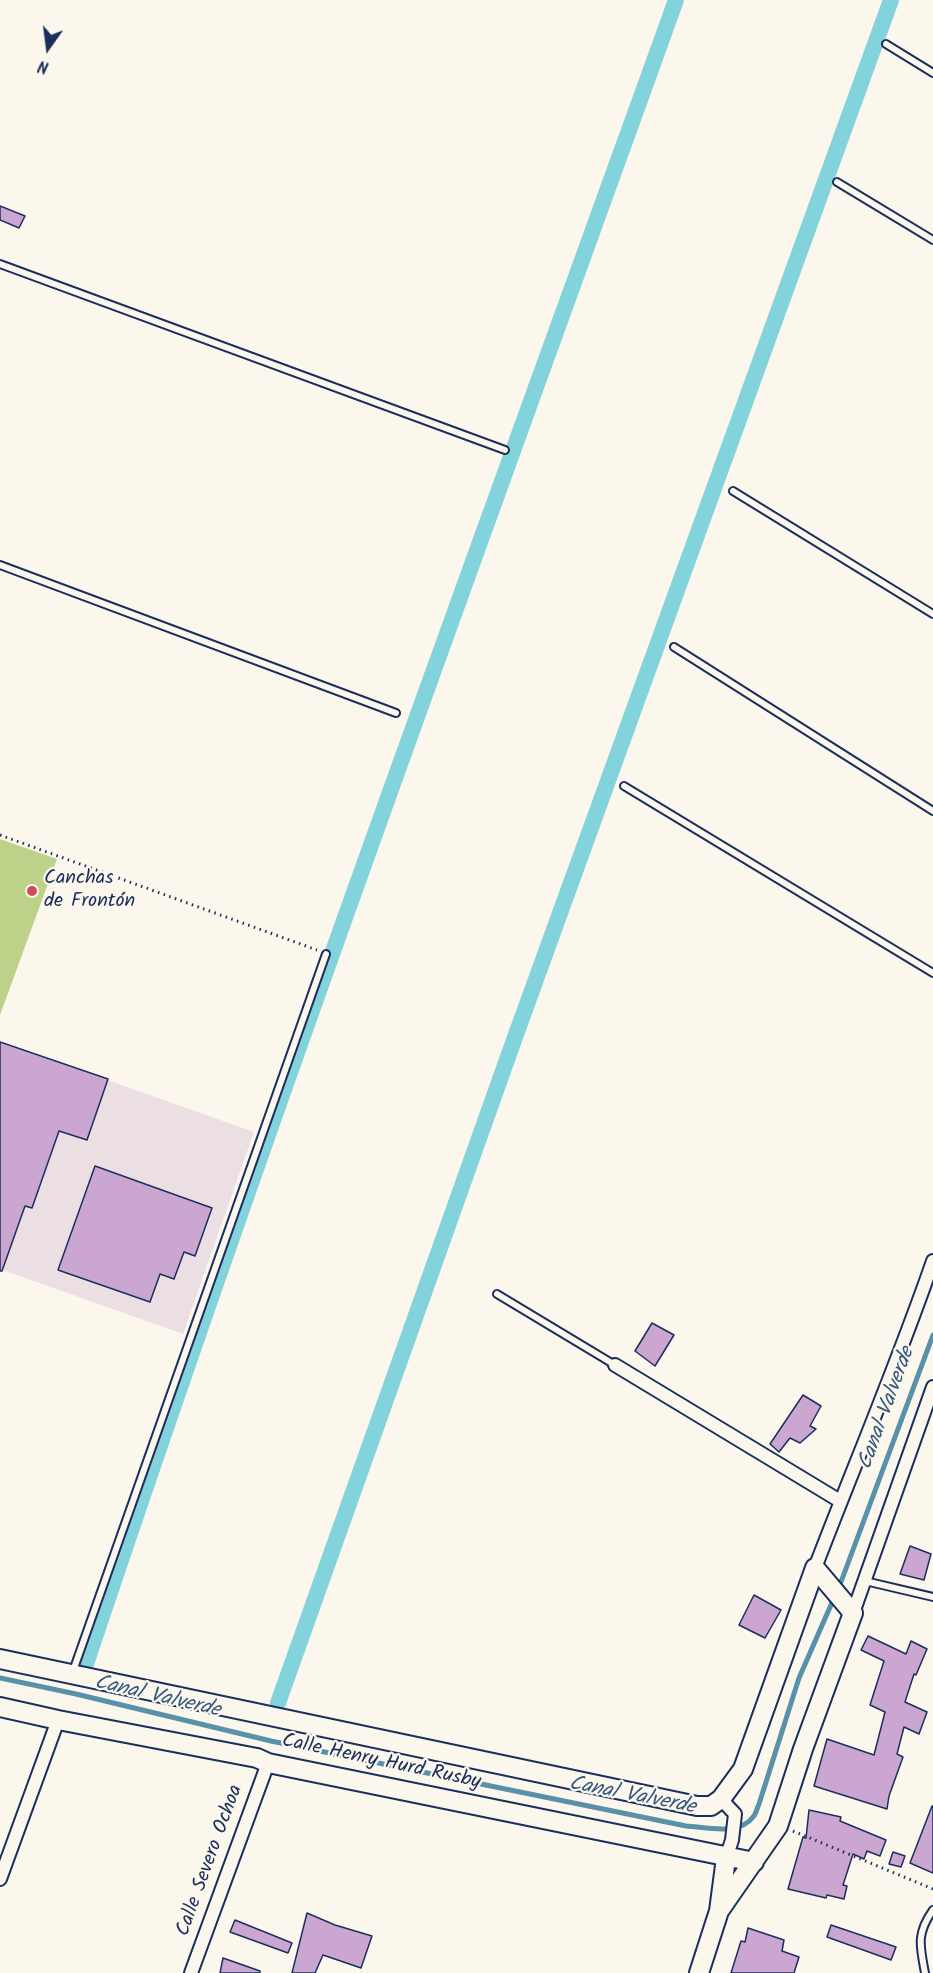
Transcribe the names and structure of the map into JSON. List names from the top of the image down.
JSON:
{
  "streets": {
    "street": ["Calle Henry Hurd Rusby", "Calle Severo Ochoa"]
  },
  "crossings": [
    ["Calle Henry Hurd Rusby", "Calle Severo Ochoa"]
  ],
  "water": ["Canal Valverde"],
  "places": ["Canchas de Frontón"],
  "north": "bottom"
}
